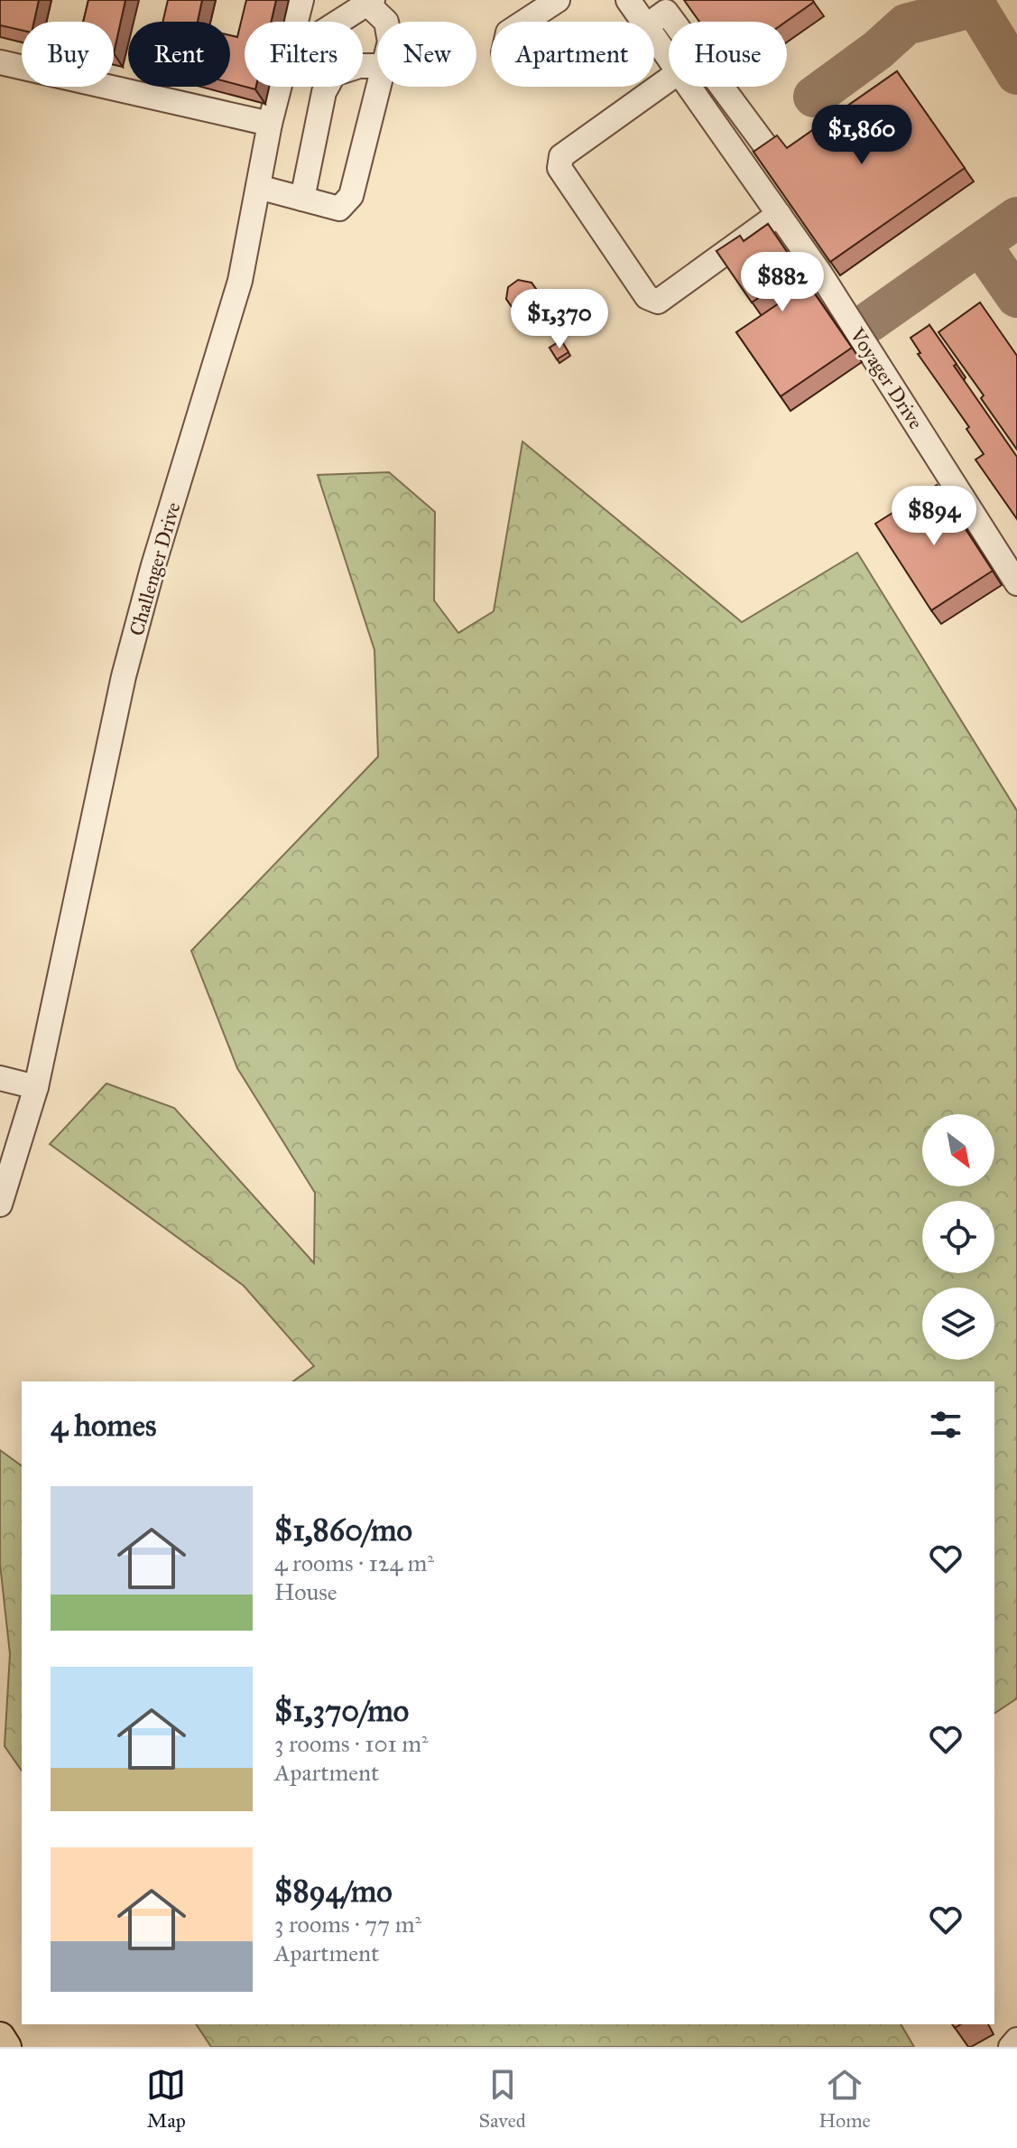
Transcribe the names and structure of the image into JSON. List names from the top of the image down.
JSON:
{
  "streets": {
    "street": ["Voyager Drive", "Challenger Drive"]
  },
  "north": "bottom right",
  "page": {
    "chip": [
      "Buy",
      "Rent",
      "Filters",
      "New",
      "Apartment",
      "House"
    ],
    "price": [
      "$1,860",
      "$882",
      "$1,370",
      "$894"
    ],
    "heading": "4 homes",
    "list": [
      {
        "name": "$1,860/mo",
        "note": "4 rooms · 124 m² · House"
      },
      {
        "name": "$1,370/mo",
        "note": "3 rooms · 101 m² · Apartment"
      },
      {
        "name": "$894/mo",
        "note": "3 rooms · 77 m² · Apartment"
      }
    ],
    "tabs": ["Map", "Saved", "Home"]
  }
}
